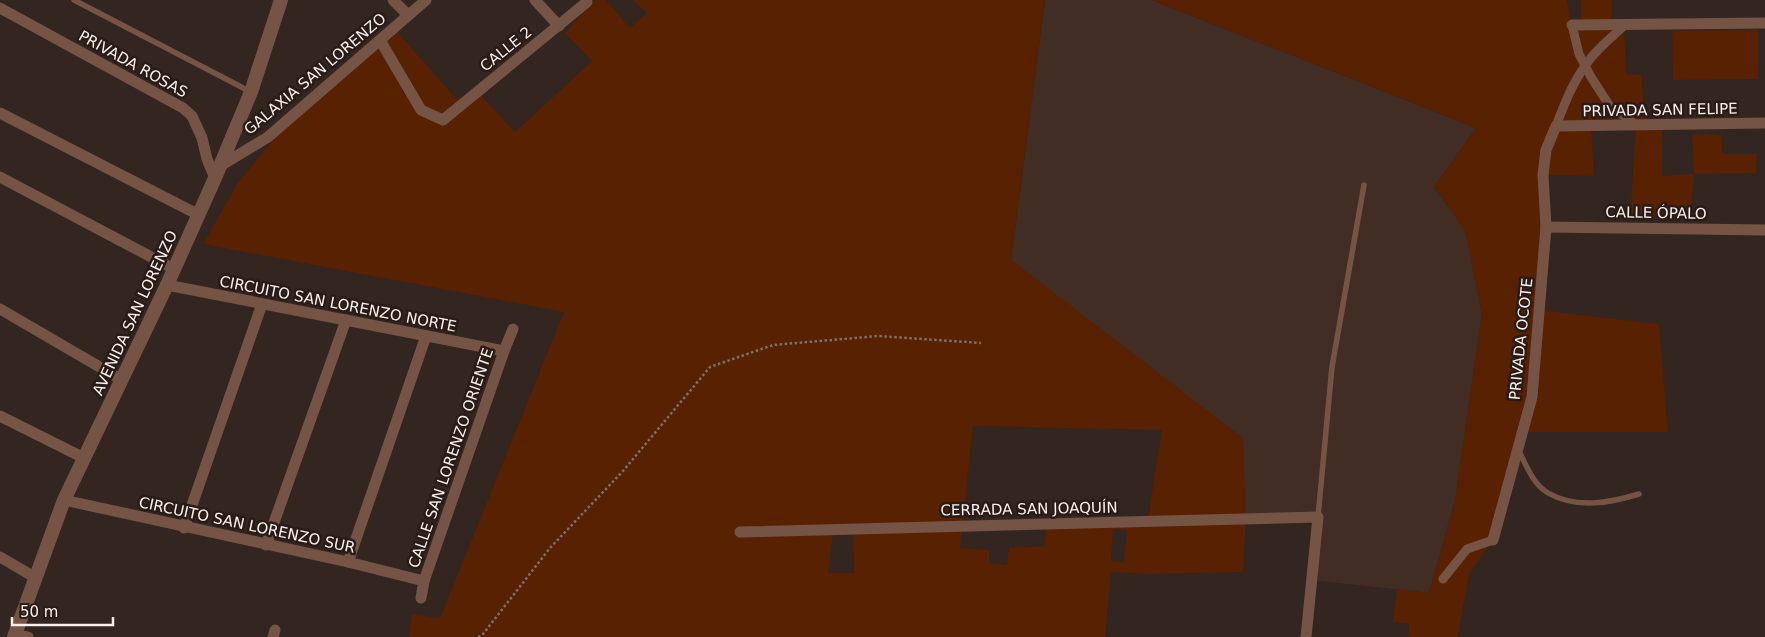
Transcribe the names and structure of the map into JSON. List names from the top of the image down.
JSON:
{
  "streets": {
    "street": [
      "CALLE 2",
      "PRIVADA ROSAS",
      "GALAXIA SAN LORENZO",
      "PRIVADA SAN FELIPE",
      "CALLE ÓPALO",
      "CIRCUITO SAN LORENZO NORTE",
      "AVENIDA SAN LORENZO",
      "PRIVADA OCOTE",
      "CALLE SAN LORENZO ORIENTE",
      "CERRADA SAN JOAQUÍN",
      "CIRCUITO SAN LORENZO SUR"
    ]
  },
  "crossings": [
    ["CALLE 2", "GALAXIA SAN LORENZO"],
    ["PRIVADA ROSAS", "GALAXIA SAN LORENZO"],
    ["PRIVADA ROSAS", "AVENIDA SAN LORENZO"],
    ["GALAXIA SAN LORENZO", "AVENIDA SAN LORENZO"],
    ["PRIVADA SAN FELIPE", "PRIVADA OCOTE"],
    ["CALLE ÓPALO", "PRIVADA OCOTE"],
    ["CIRCUITO SAN LORENZO NORTE", "AVENIDA SAN LORENZO"],
    ["CIRCUITO SAN LORENZO NORTE", "CALLE SAN LORENZO ORIENTE"],
    ["AVENIDA SAN LORENZO", "CIRCUITO SAN LORENZO SUR"],
    ["CALLE SAN LORENZO ORIENTE", "CIRCUITO SAN LORENZO SUR"]
  ],
  "scale_bar": "50 m"
}
